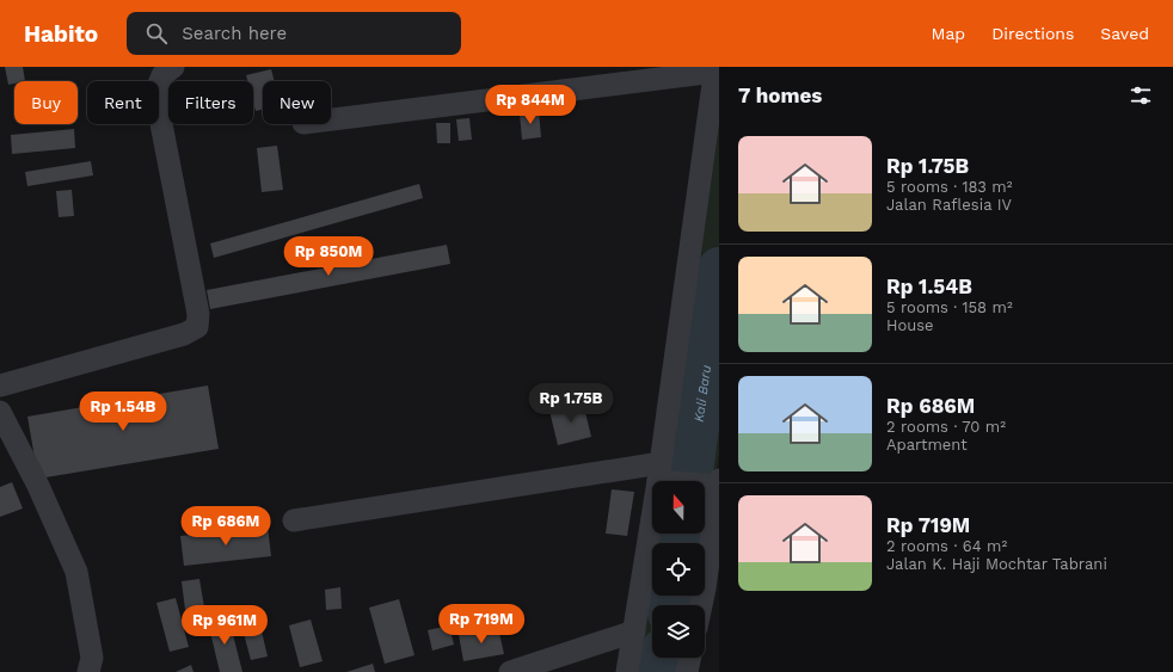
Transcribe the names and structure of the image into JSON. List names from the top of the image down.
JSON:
{
  "water": ["Kali Baru"],
  "north": "top",
  "page": {
    "header": "Habito",
    "search": "Search here",
    "nav": ["Map", "Directions", "Saved"],
    "heading": "7 homes",
    "chip": [
      "Buy",
      "Rent",
      "Filters",
      "New"
    ],
    "price": [
      "Rp 844M",
      "Rp 850M",
      "Rp 1.75B",
      "Rp 1.54B",
      "Rp 686M",
      "Rp 719M",
      "Rp 961M"
    ],
    "list": [
      {
        "name": "Rp 1.75B",
        "note": "5 rooms · 183 m² · Jalan Raflesia IV"
      },
      {
        "name": "Rp 1.54B",
        "note": "5 rooms · 158 m² · House"
      },
      {
        "name": "Rp 686M",
        "note": "2 rooms · 70 m² · Apartment"
      },
      {
        "name": "Rp 719M",
        "note": "2 rooms · 64 m² · Jalan K. Haji Mochtar Tabrani"
      }
    ]
  }
}
